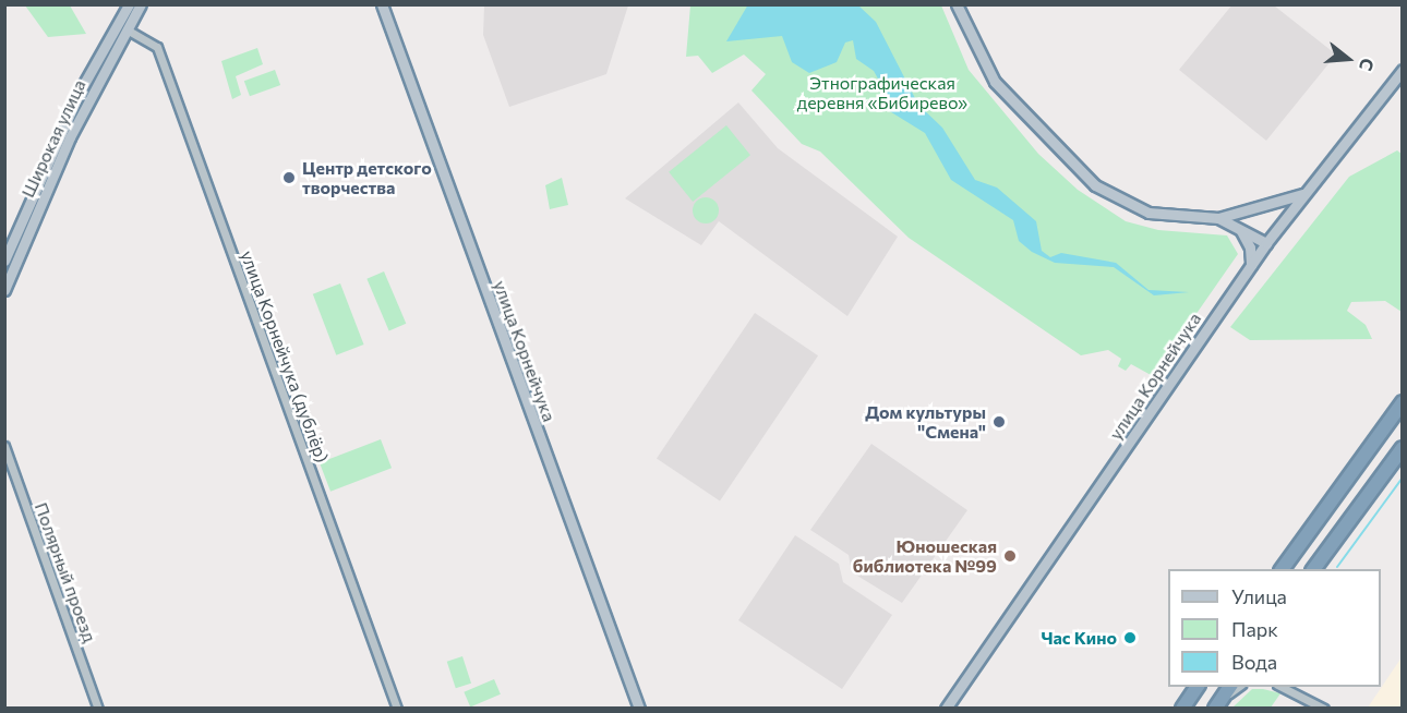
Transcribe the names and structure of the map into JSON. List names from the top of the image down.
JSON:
{
  "streets": {
    "street": [
      "Широкая улица",
      "улица Корнейчука",
      "улица Корнейчука (дублёр)",
      "Полярный проезд"
    ]
  },
  "crossings": [
    ["Широкая улица", "улица Корнейчука (дублёр)"]
  ],
  "parks": ["Этнографическая деревня «Бибирево»"],
  "places": [
    "Центр детского творчества",
    "Дом культуры \"Смена\"",
    "Юношеская библиотека №99",
    "Час Кино"
  ],
  "legend": ["Улица", "Парк", "Вода"],
  "north": "right"
}
